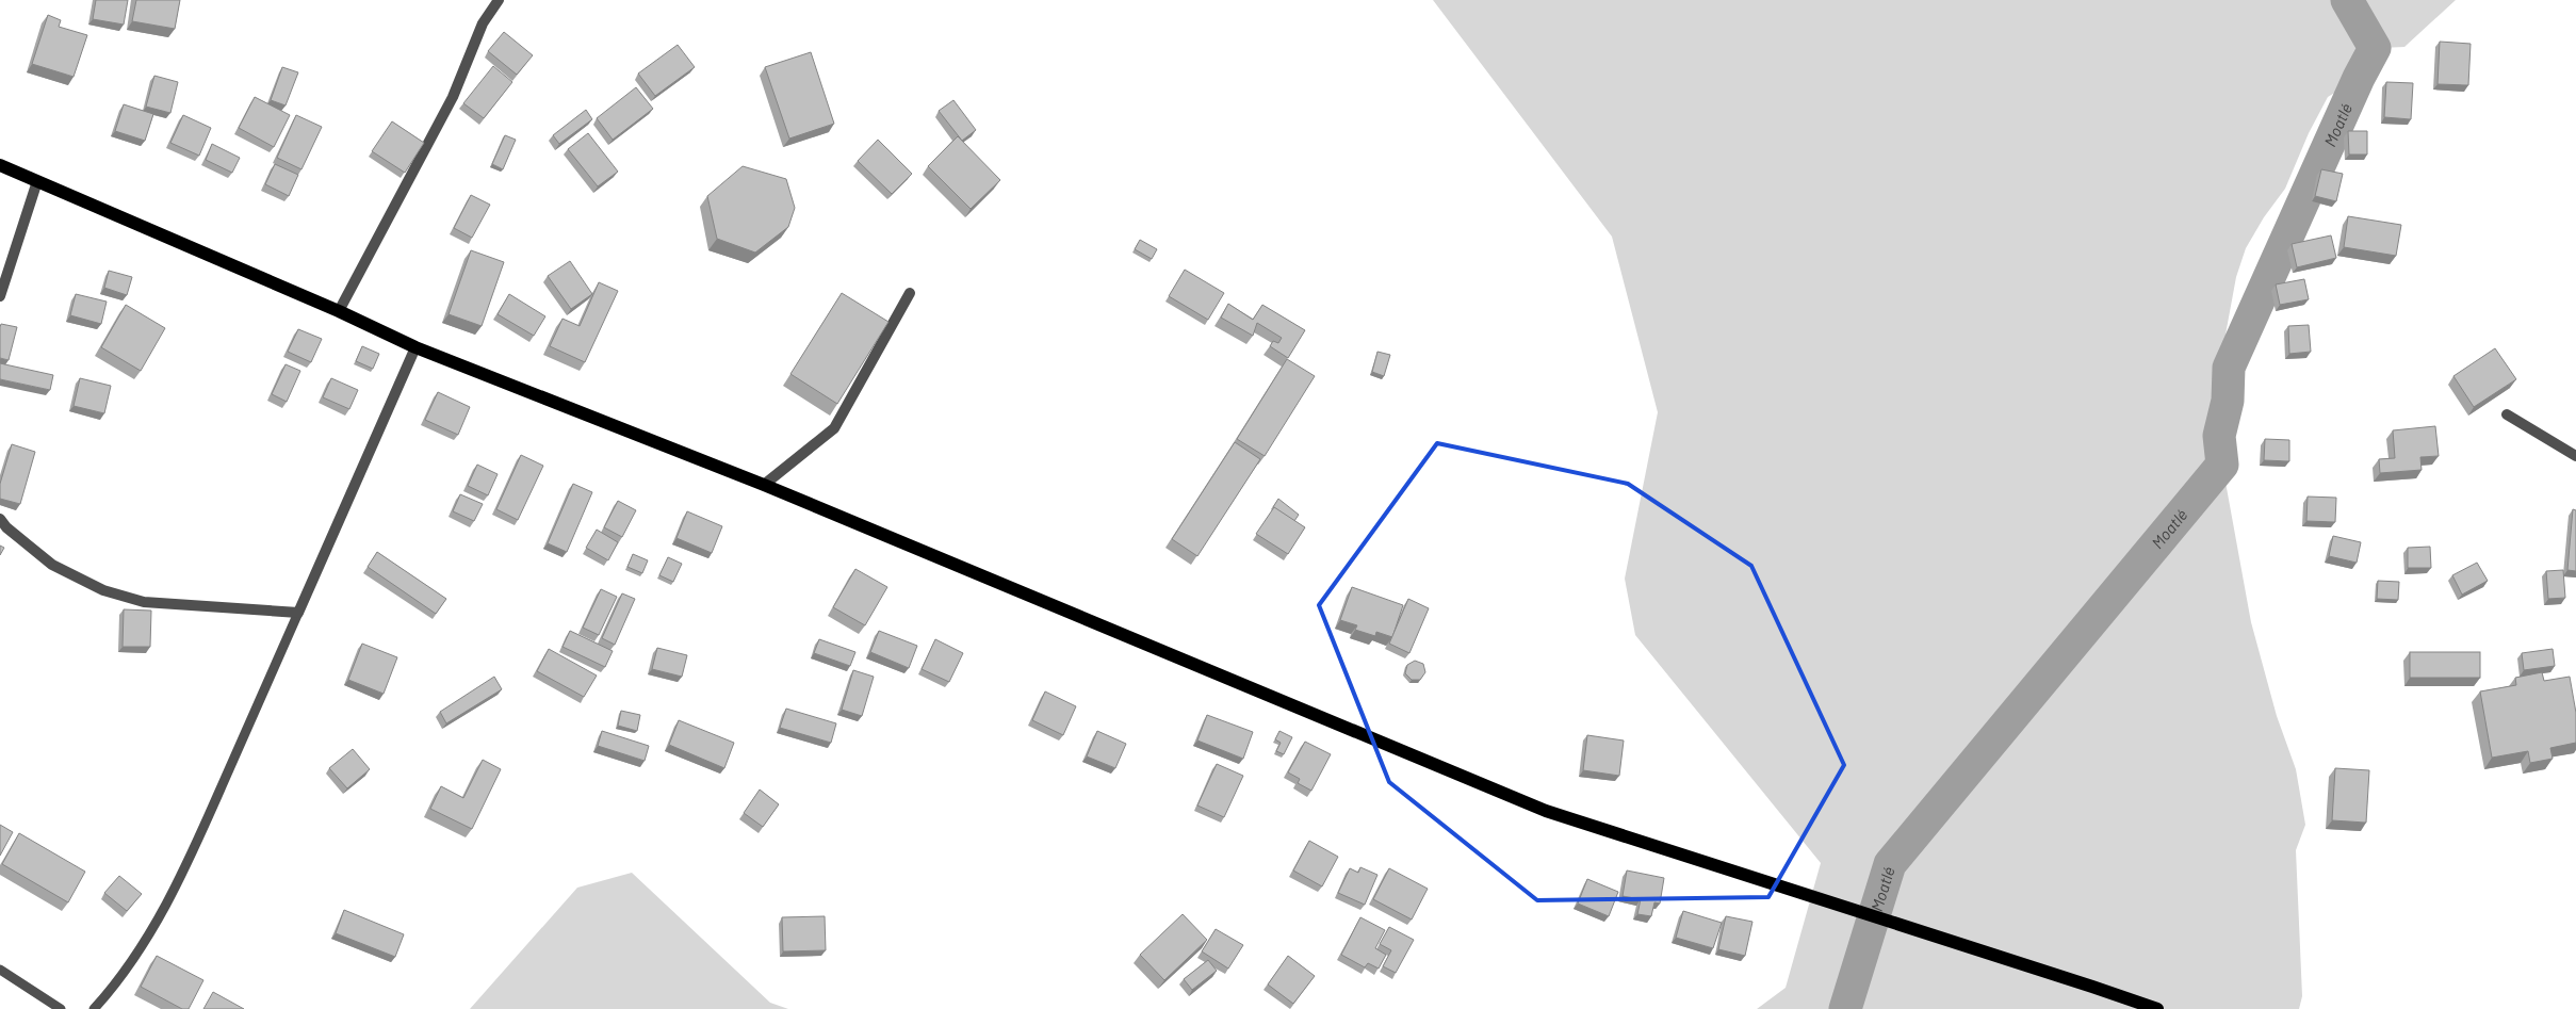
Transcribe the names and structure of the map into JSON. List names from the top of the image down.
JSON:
{
  "water": ["Moatlé"]
}
